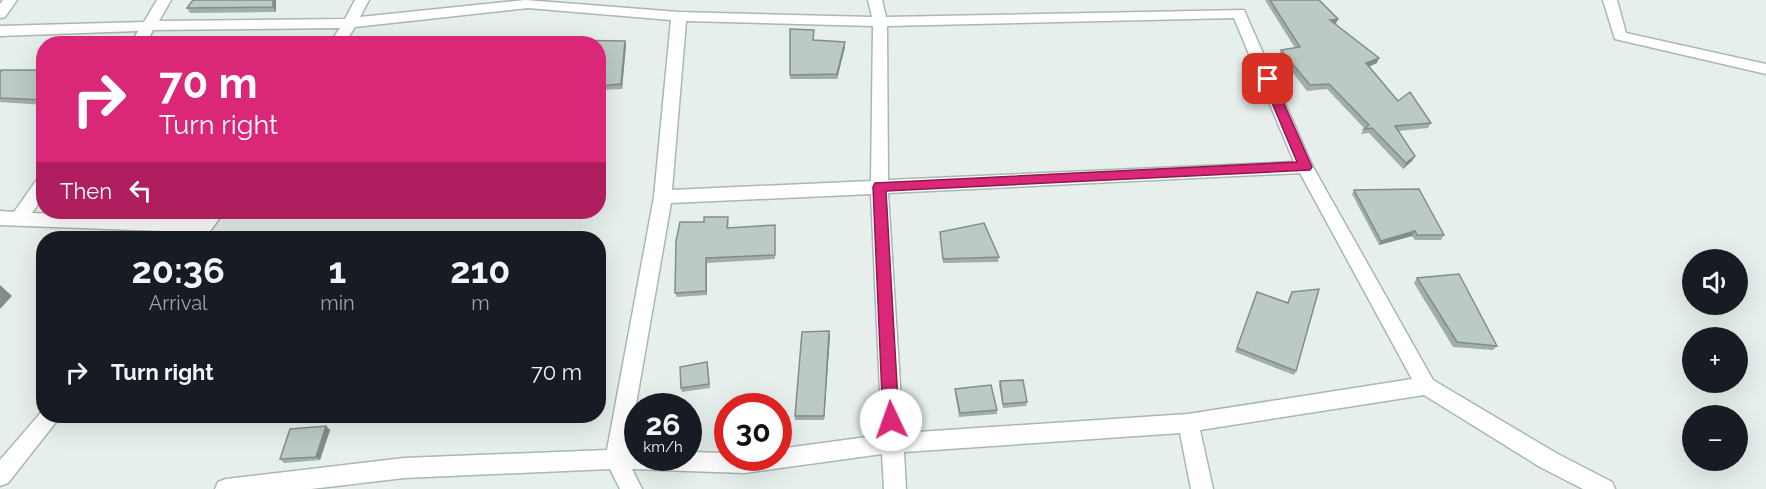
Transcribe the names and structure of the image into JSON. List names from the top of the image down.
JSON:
{
  "page": {
    "turn": ["70 m", "Turn right"],
    "then": "Then",
    "eta": [
      "20:36",
      "Arrival",
      "1",
      "min",
      "210",
      "m"
    ],
    "map_buttons": ["+", "−"],
    "list": [
      {
        "name": "Turn right",
        "value": "70 m"
      }
    ],
    "speed": "26 km/h",
    "limit": "30"
  }
}
